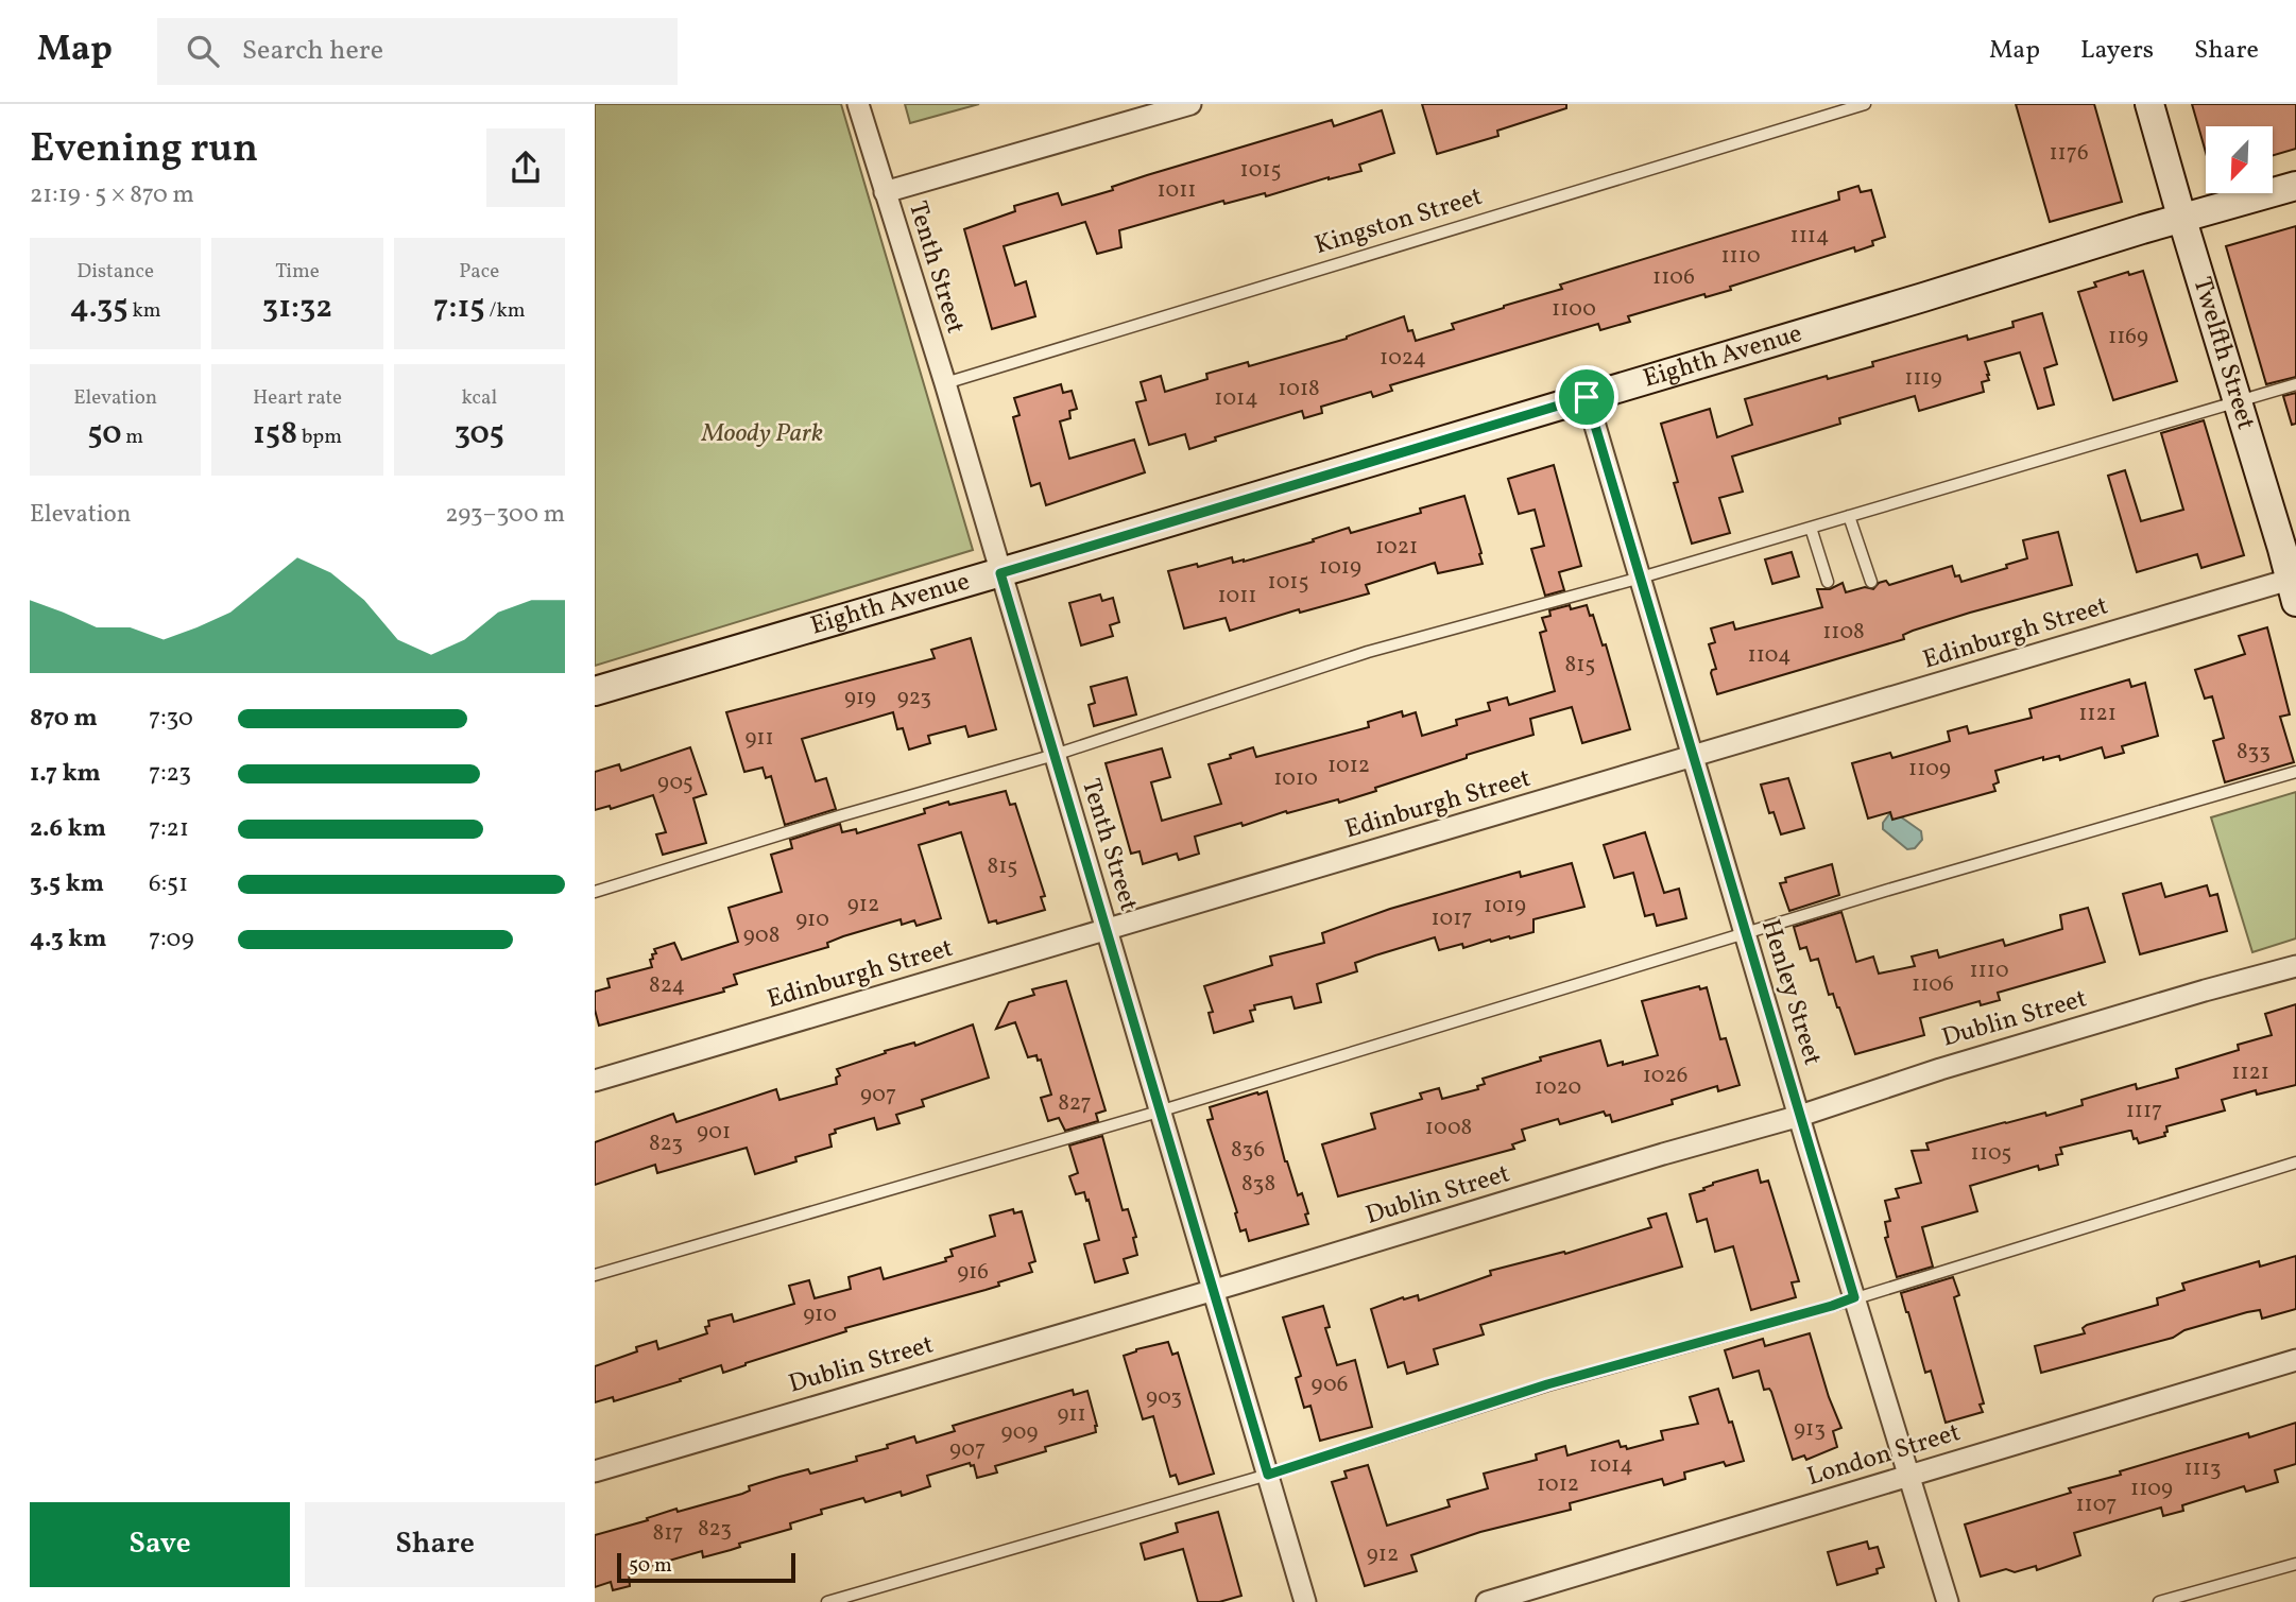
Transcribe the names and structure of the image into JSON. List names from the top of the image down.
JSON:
{
  "streets": {
    "street": [
      "Tenth Street",
      "Twelfth Street",
      "Eighth Avenue",
      "Edinburgh Street",
      "Henley Street",
      "Dublin Street",
      "London Street"
    ],
    "lane": ["Kingston Street"]
  },
  "crossings": [
    ["Kingston Street", "Tenth Street"],
    ["Tenth Street", "Eighth Avenue"],
    ["Tenth Street", "Edinburgh Street"],
    ["Tenth Street", "Dublin Street"],
    ["Twelfth Street", "Eighth Avenue"],
    ["Twelfth Street", "Edinburgh Street"],
    ["Eighth Avenue", "Henley Street"],
    ["Edinburgh Street", "Henley Street"],
    ["Henley Street", "Dublin Street"],
    ["Henley Street", "London Street"]
  ],
  "parks": ["Moody Park"],
  "house_numbers": [
    "1176",
    "1015",
    "1011",
    "1114",
    "1110",
    "1106",
    "1100",
    "1169",
    "1024",
    "1119",
    "1018",
    "1014",
    "1021",
    "1019",
    "1015",
    "1011",
    "1108",
    "1104",
    "815",
    "919",
    "923",
    "1121",
    "911",
    "833",
    "1012",
    "1109",
    "1010",
    "905",
    "815",
    "912",
    "1019",
    "1017",
    "910",
    "908",
    "1110",
    "1106",
    "824",
    "1121",
    "1026",
    "1020",
    "907",
    "827",
    "1117",
    "1008",
    "901",
    "823",
    "836",
    "1105",
    "838",
    "916",
    "910",
    "906",
    "903",
    "911",
    "913",
    "909",
    "907",
    "1014",
    "1113",
    "1012",
    "1109",
    "1107",
    "823",
    "817",
    "912"
  ],
  "scale_bar": "50 m",
  "north": "bottom left",
  "page": {
    "header": "Map",
    "search": "Search here",
    "nav": ["Map", "Layers", "Share"],
    "heading": ["Evening run", "21:19 · 5 × 870 m"],
    "stats": [
      ["Distance", "4.35 km"],
      ["Time", "31:32"],
      ["Pace", "7:15 /km"],
      ["Elevation", "50 m"],
      ["Heart rate", "158 bpm"],
      ["kcal", "305"]
    ],
    "chart": ["Elevation", "293–300 m"],
    "list": [
      {
        "name": "870 m",
        "note": "7:30"
      },
      {
        "name": "1.7 km",
        "note": "7:23"
      },
      {
        "name": "2.6 km",
        "note": "7:21"
      },
      {
        "name": "3.5 km",
        "note": "6:51"
      },
      {
        "name": "4.3 km",
        "note": "7:09"
      }
    ],
    "buttons": ["Save", "Share"],
    "scale": "50 m"
  }
}
